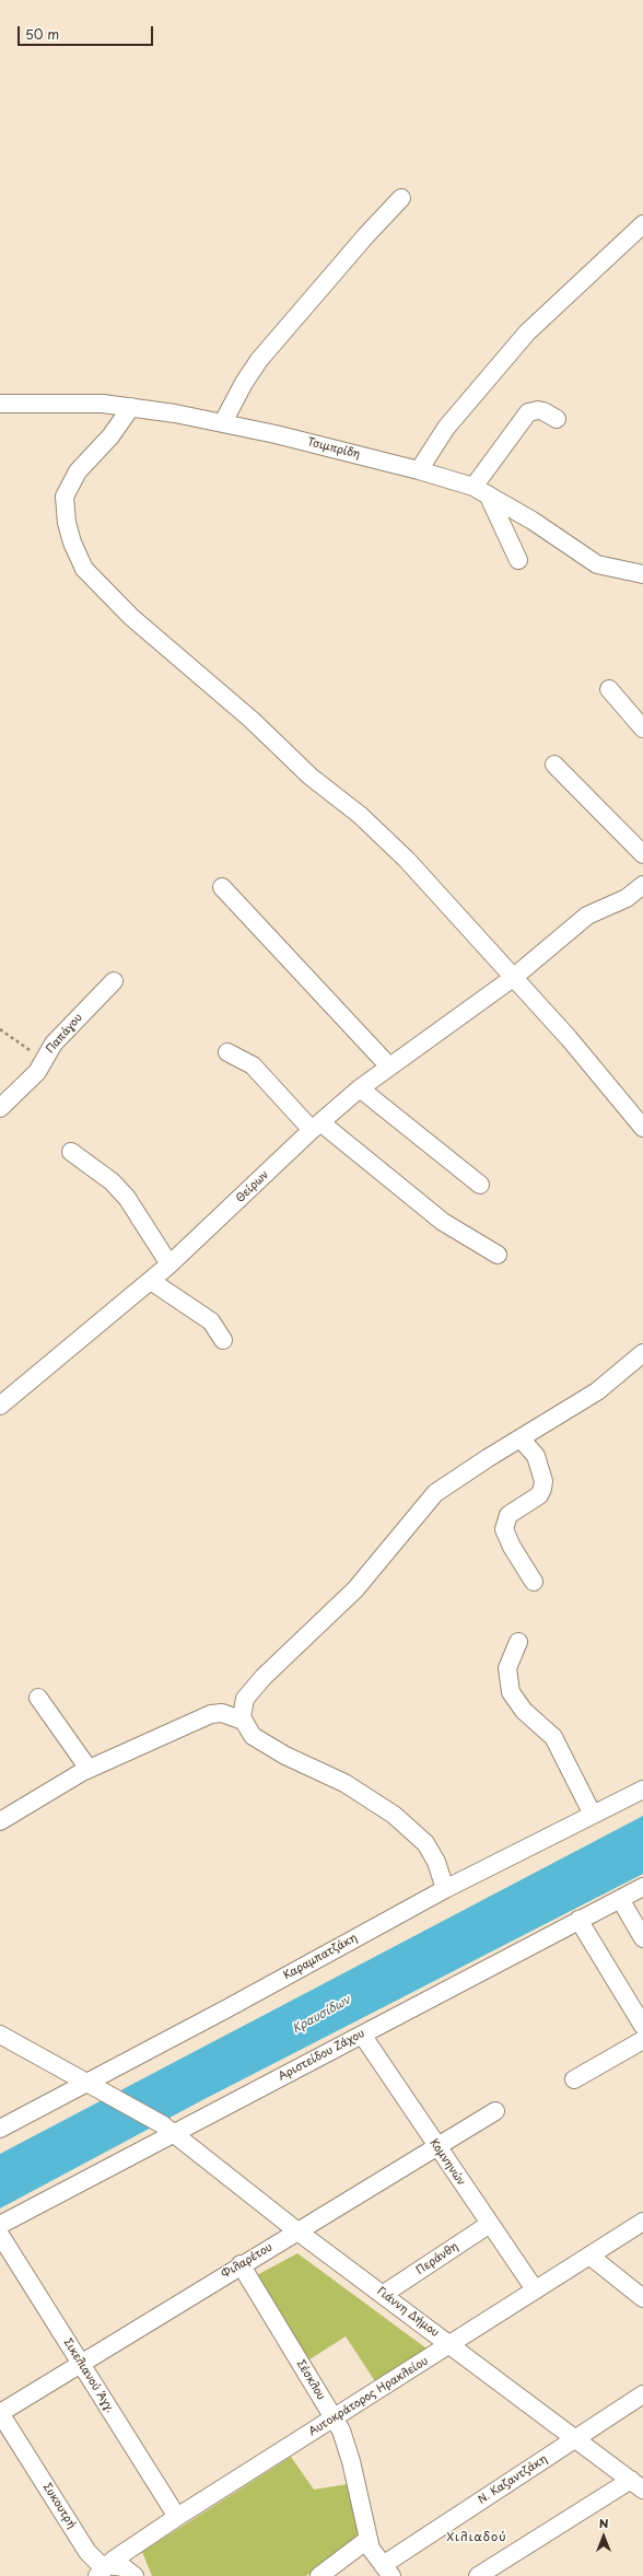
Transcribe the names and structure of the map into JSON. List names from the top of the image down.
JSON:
{
  "streets": {
    "street": [
      "Τσιμπρίδη",
      "Παπάγου",
      "Θείρων",
      "Καραμπατζάκη",
      "Αριστείδου Ζάχου",
      "Κομνηνών",
      "Περάνθη",
      "Φιλαρέτου",
      "Γιάννη Δήμου",
      "Σικελιανού Άγγ.",
      "Σέσκλου",
      "Αυτοκράτορος Ηρακλείου",
      "Ν. Καζαντζάκη",
      "Συκουτρή"
    ]
  },
  "crossings": [
    ["Καραμπατζάκη", "Γιάννη Δήμου"],
    ["Αριστείδου Ζάχου", "Κομνηνών"],
    ["Αριστείδου Ζάχου", "Γιάννη Δήμου"],
    ["Κομνηνών", "Περάνθη"],
    ["Κομνηνών", "Φιλαρέτου"],
    ["Κομνηνών", "Αυτοκράτορος Ηρακλείου"],
    ["Περάνθη", "Γιάννη Δήμου"],
    ["Φιλαρέτου", "Γιάννη Δήμου"],
    ["Φιλαρέτου", "Σικελιανού Άγγ."],
    ["Φιλαρέτου", "Σέσκλου"],
    ["Φιλαρέτου", "Συκουτρή"],
    ["Γιάννη Δήμου", "Αυτοκράτορος Ηρακλείου"],
    ["Γιάννη Δήμου", "Ν. Καζαντζάκη"],
    ["Σικελιανού Άγγ.", "Αυτοκράτορος Ηρακλείου"],
    ["Σέσκλου", "Αυτοκράτορος Ηρακλείου"],
    ["Σέσκλου", "Ν. Καζαντζάκη"],
    ["Αυτοκράτορος Ηρακλείου", "Συκουτρή"]
  ],
  "districts": ["Χιλιαδού"],
  "water": ["Κραυσίδων"],
  "scale_bar": "50 m",
  "north": "top"
}
